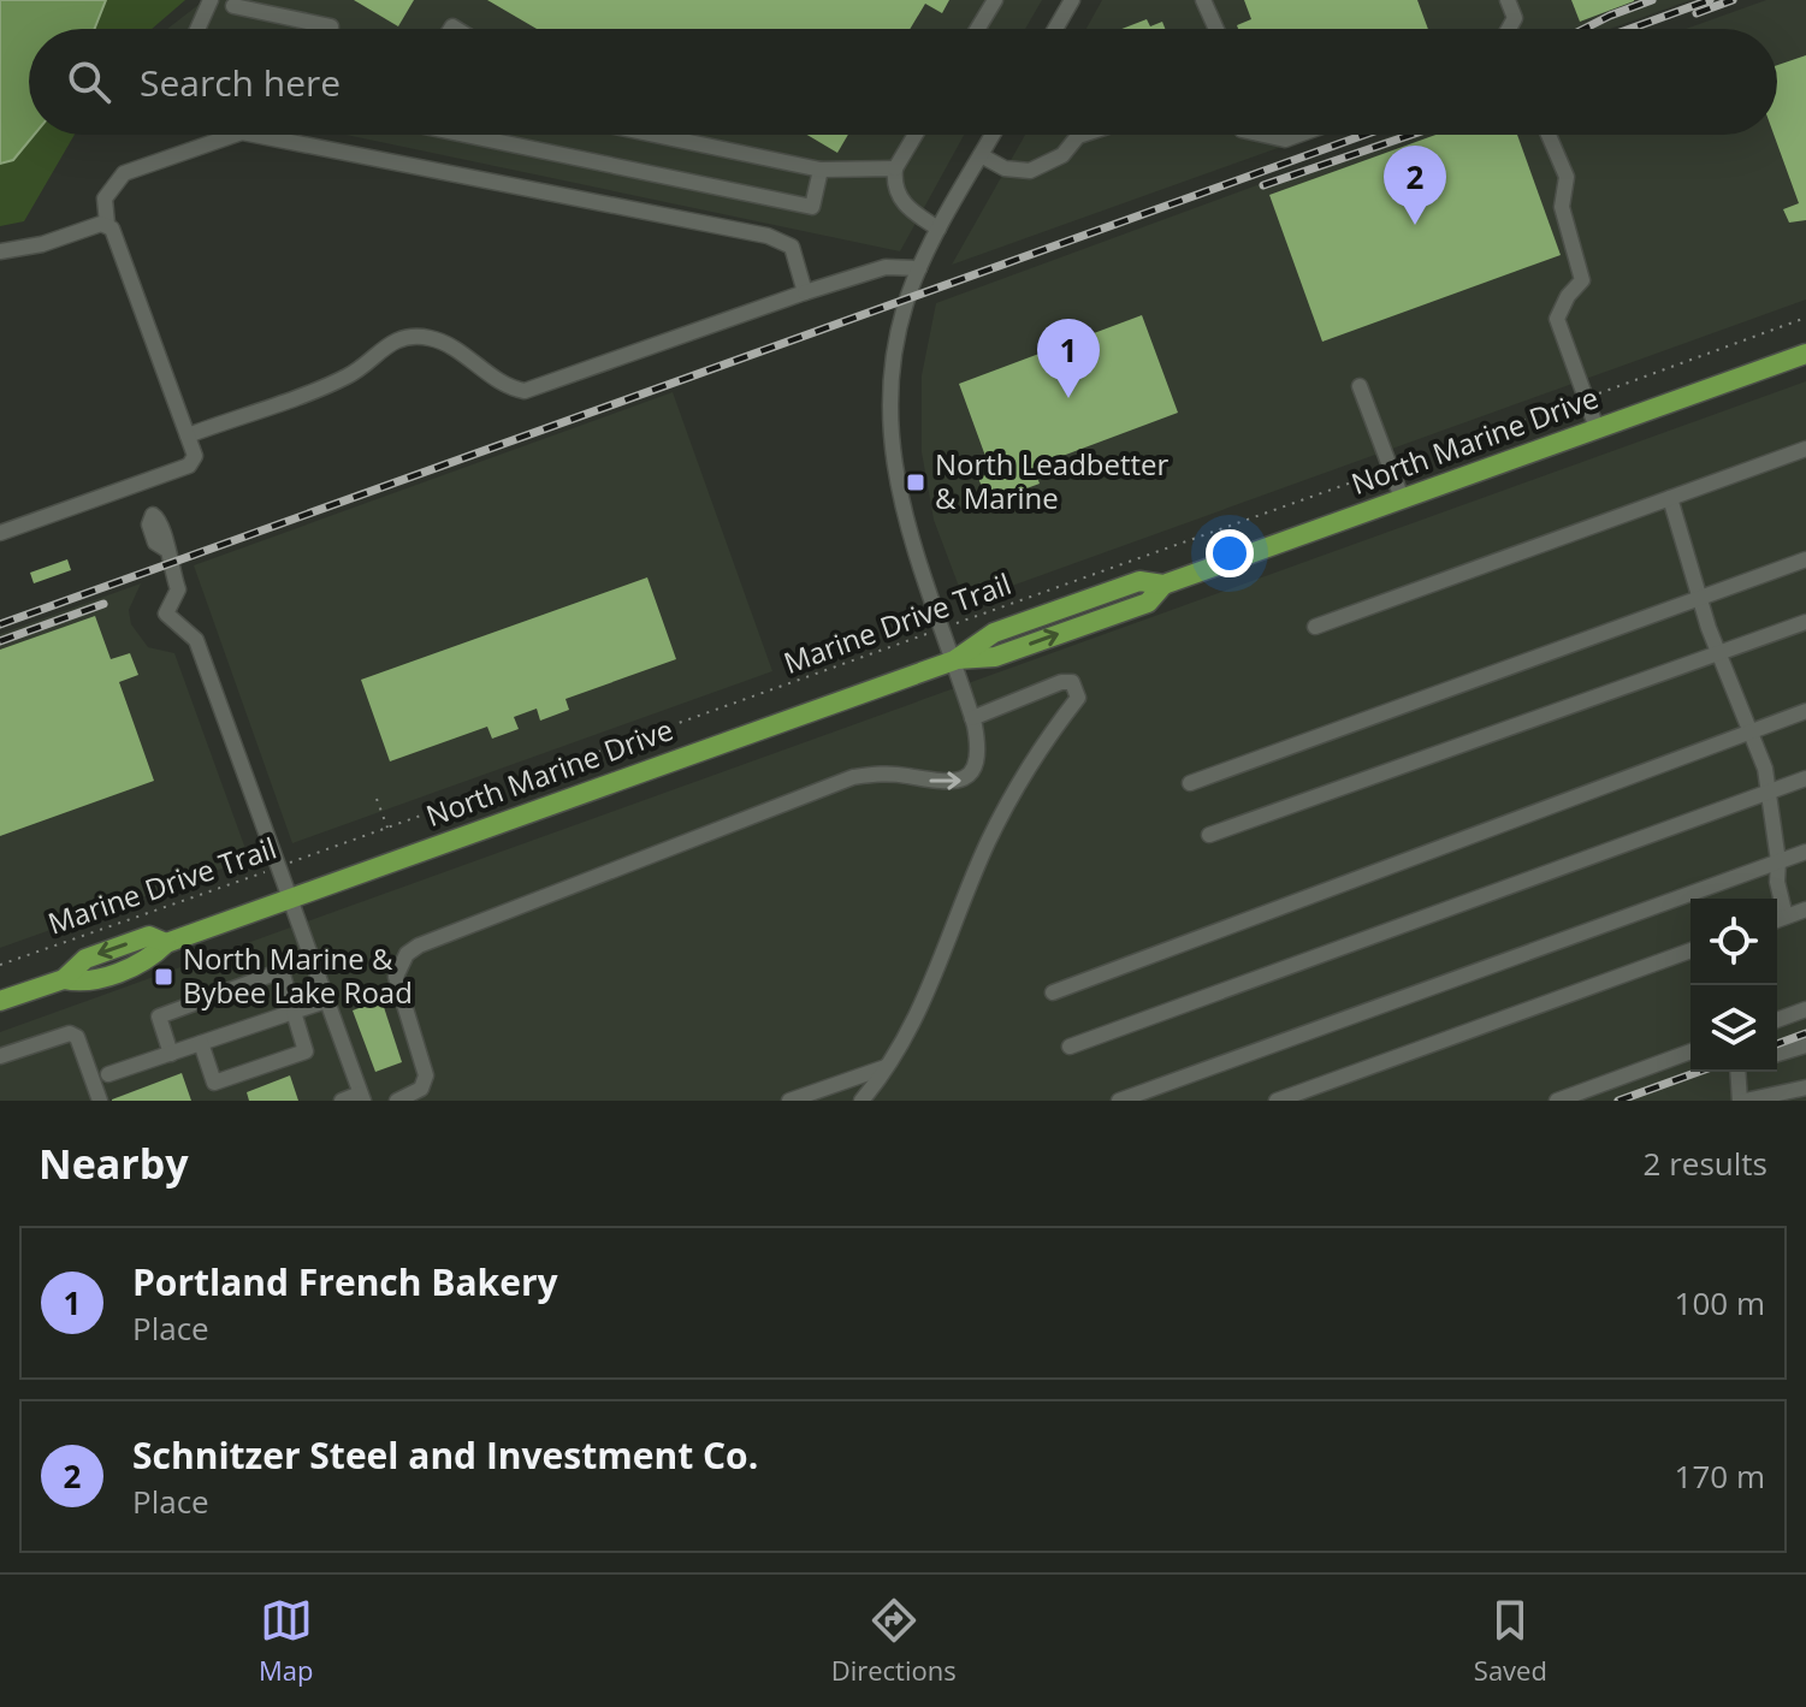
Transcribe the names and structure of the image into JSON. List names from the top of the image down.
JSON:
{
  "streets": {
    "main road": ["North Marine Drive"],
    "path": ["Marine Drive Trail"]
  },
  "places": {
    "transit": ["North Leadbetter & Marine", "North Marine & Bybee Lake Road"]
  },
  "page": {
    "search": "Search here",
    "pins": ["2", "1"],
    "heading": ["Nearby", "2 results"],
    "list": [
      {
        "mark": "1",
        "name": "Portland French Bakery",
        "note": "Place",
        "value": "100 m"
      },
      {
        "mark": "2",
        "name": "Schnitzer Steel and Investment Co.",
        "note": "Place",
        "value": "170 m"
      }
    ],
    "nav": ["Map", "Directions", "Saved"]
  }
}
